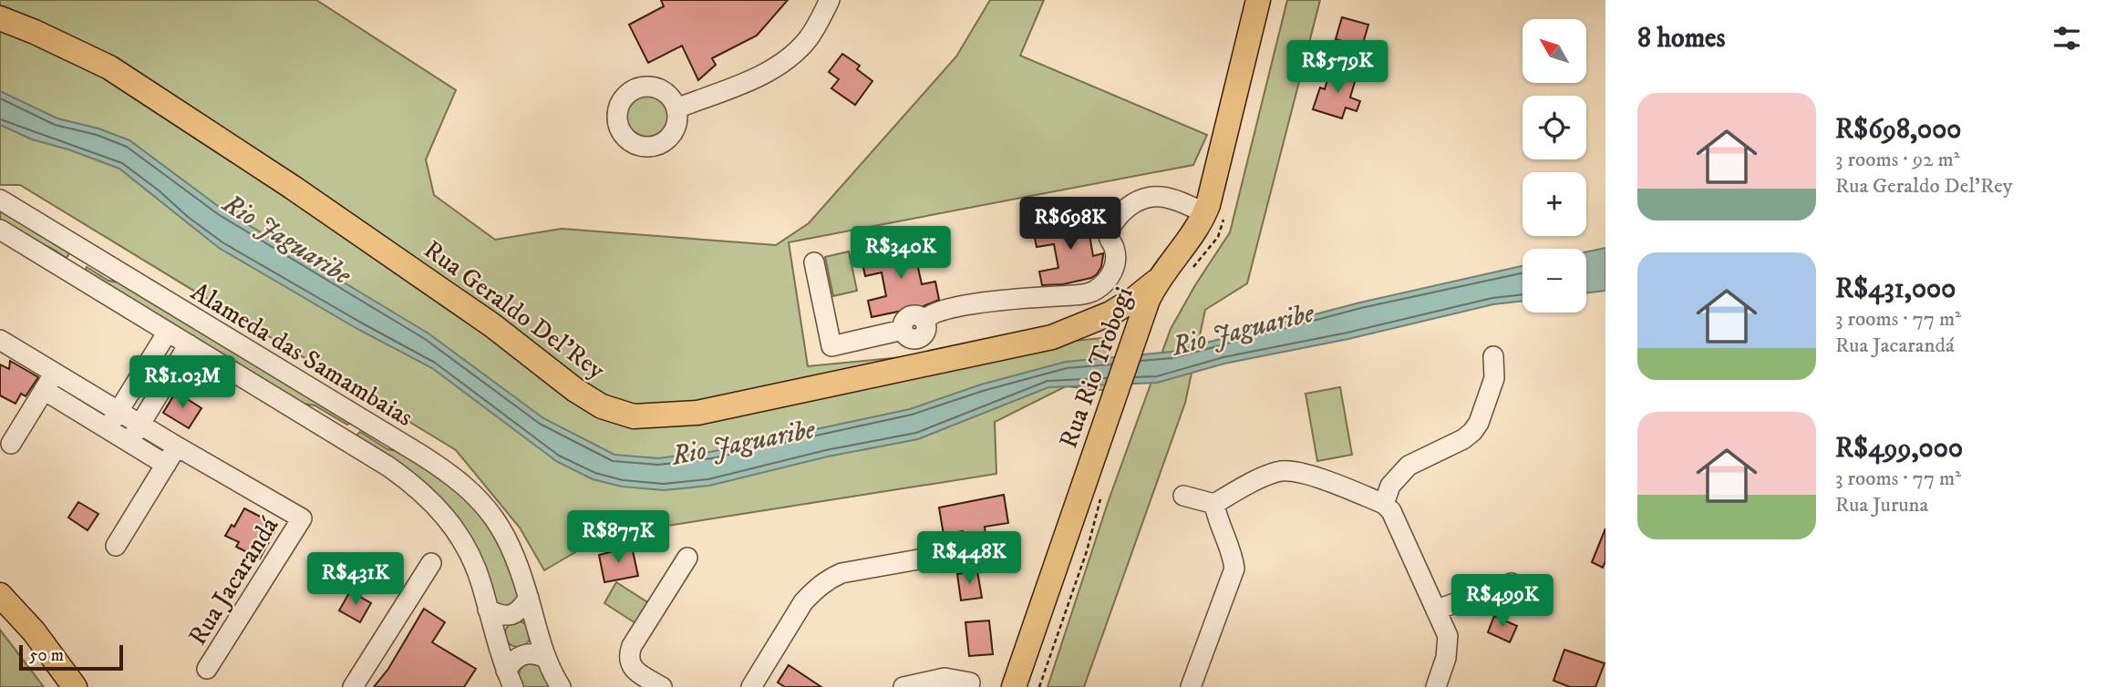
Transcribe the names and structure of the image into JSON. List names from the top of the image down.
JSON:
{
  "streets": {
    "main road": ["Rua Geraldo Del'Rey", "Rua Rio Trobogi"],
    "street": ["Alameda das Samambaias", "Rua Jacarandá"]
  },
  "crossings": [
    ["Rua Geraldo Del'Rey", "Rua Rio Trobogi"]
  ],
  "water": ["Rio Jaguaribe"],
  "scale_bar": "50 m",
  "north": "top left",
  "page": {
    "heading": "8 homes",
    "map_buttons": ["+", "−"],
    "price": [
      "R$579K",
      "R$698K",
      "R$340K",
      "R$1.03M",
      "R$877K",
      "R$448K",
      "R$431K",
      "R$499K"
    ],
    "list": [
      {
        "name": "R$698,000",
        "note": "3 rooms · 92 m² · Rua Geraldo Del'Rey"
      },
      {
        "name": "R$431,000",
        "note": "3 rooms · 77 m² · Rua Jacarandá"
      },
      {
        "name": "R$499,000",
        "note": "3 rooms · 77 m² · Rua Juruna"
      }
    ],
    "scale": "50 m"
  }
}
